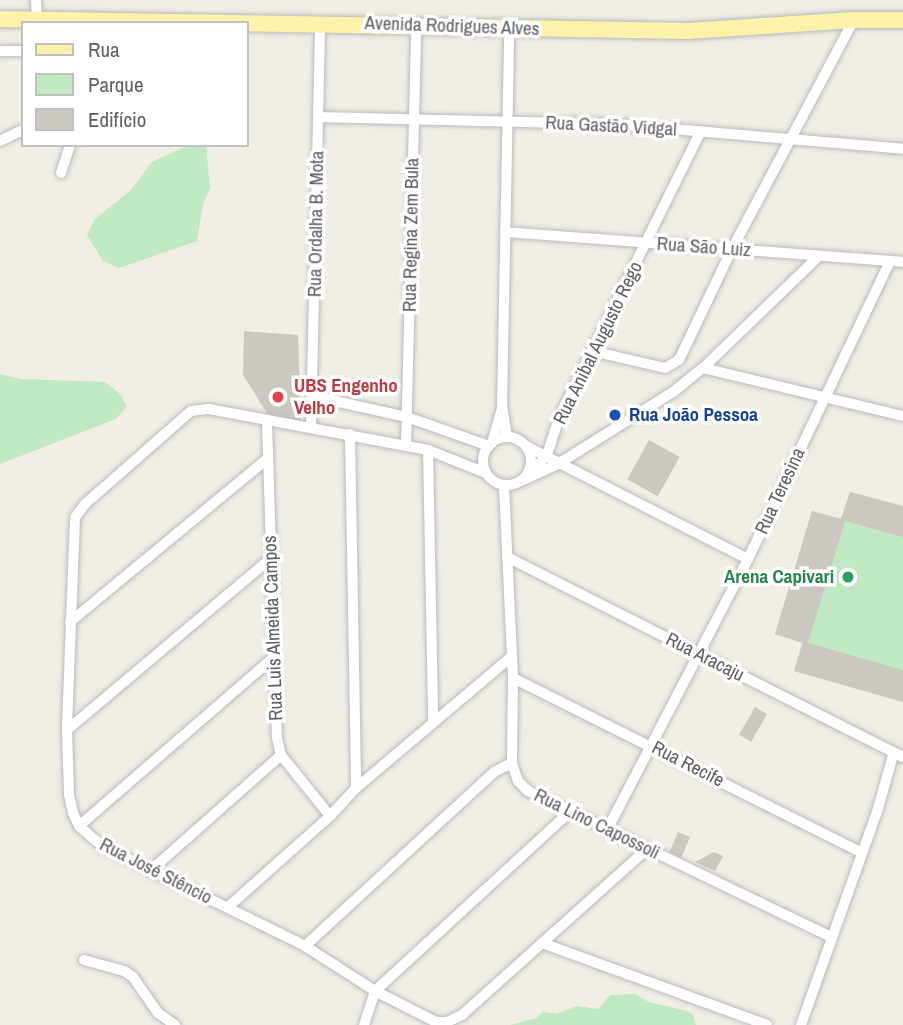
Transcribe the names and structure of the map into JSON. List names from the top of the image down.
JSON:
{
  "streets": {
    "main road": ["Avenida Rodrigues Alves"],
    "street": [
      "Rua Gastão Vidgal",
      "Rua Ordalha B. Mota",
      "Rua Regina Zem Bula",
      "Rua São Luiz",
      "Rua Anibal Augusto Rego",
      "Rua Teresina",
      "Rua Luis Almeida Campos",
      "Rua Aracaju",
      "Rua Recife",
      "Rua Lino Capossoli",
      "Rua José Stêncio"
    ]
  },
  "crossings": [
    ["Avenida Rodrigues Alves", "Rua Ordalha B. Mota"],
    ["Avenida Rodrigues Alves", "Rua Regina Zem Bula"],
    ["Rua Gastão Vidgal", "Rua Ordalha B. Mota"],
    ["Rua Gastão Vidgal", "Rua Regina Zem Bula"],
    ["Rua Gastão Vidgal", "Rua Anibal Augusto Rego"],
    ["Rua Ordalha B. Mota", "Rua José Stêncio"],
    ["Rua Regina Zem Bula", "Rua José Stêncio"],
    ["Rua São Luiz", "Rua Anibal Augusto Rego"],
    ["Rua São Luiz", "Rua Teresina"],
    ["Rua Anibal Augusto Rego", "Rua José Stêncio"],
    ["Rua Teresina", "Rua Aracaju"],
    ["Rua Teresina", "Rua Recife"],
    ["Rua Teresina", "Rua Lino Capossoli"],
    ["Rua Luis Almeida Campos", "Rua José Stêncio"],
    ["Rua Lino Capossoli", "Rua José Stêncio"]
  ],
  "places": ["UBS Engenho Velho", "Rua João Pessoa", "Arena Capivari"],
  "legend": ["Rua", "Parque", "Edifício"]
}
